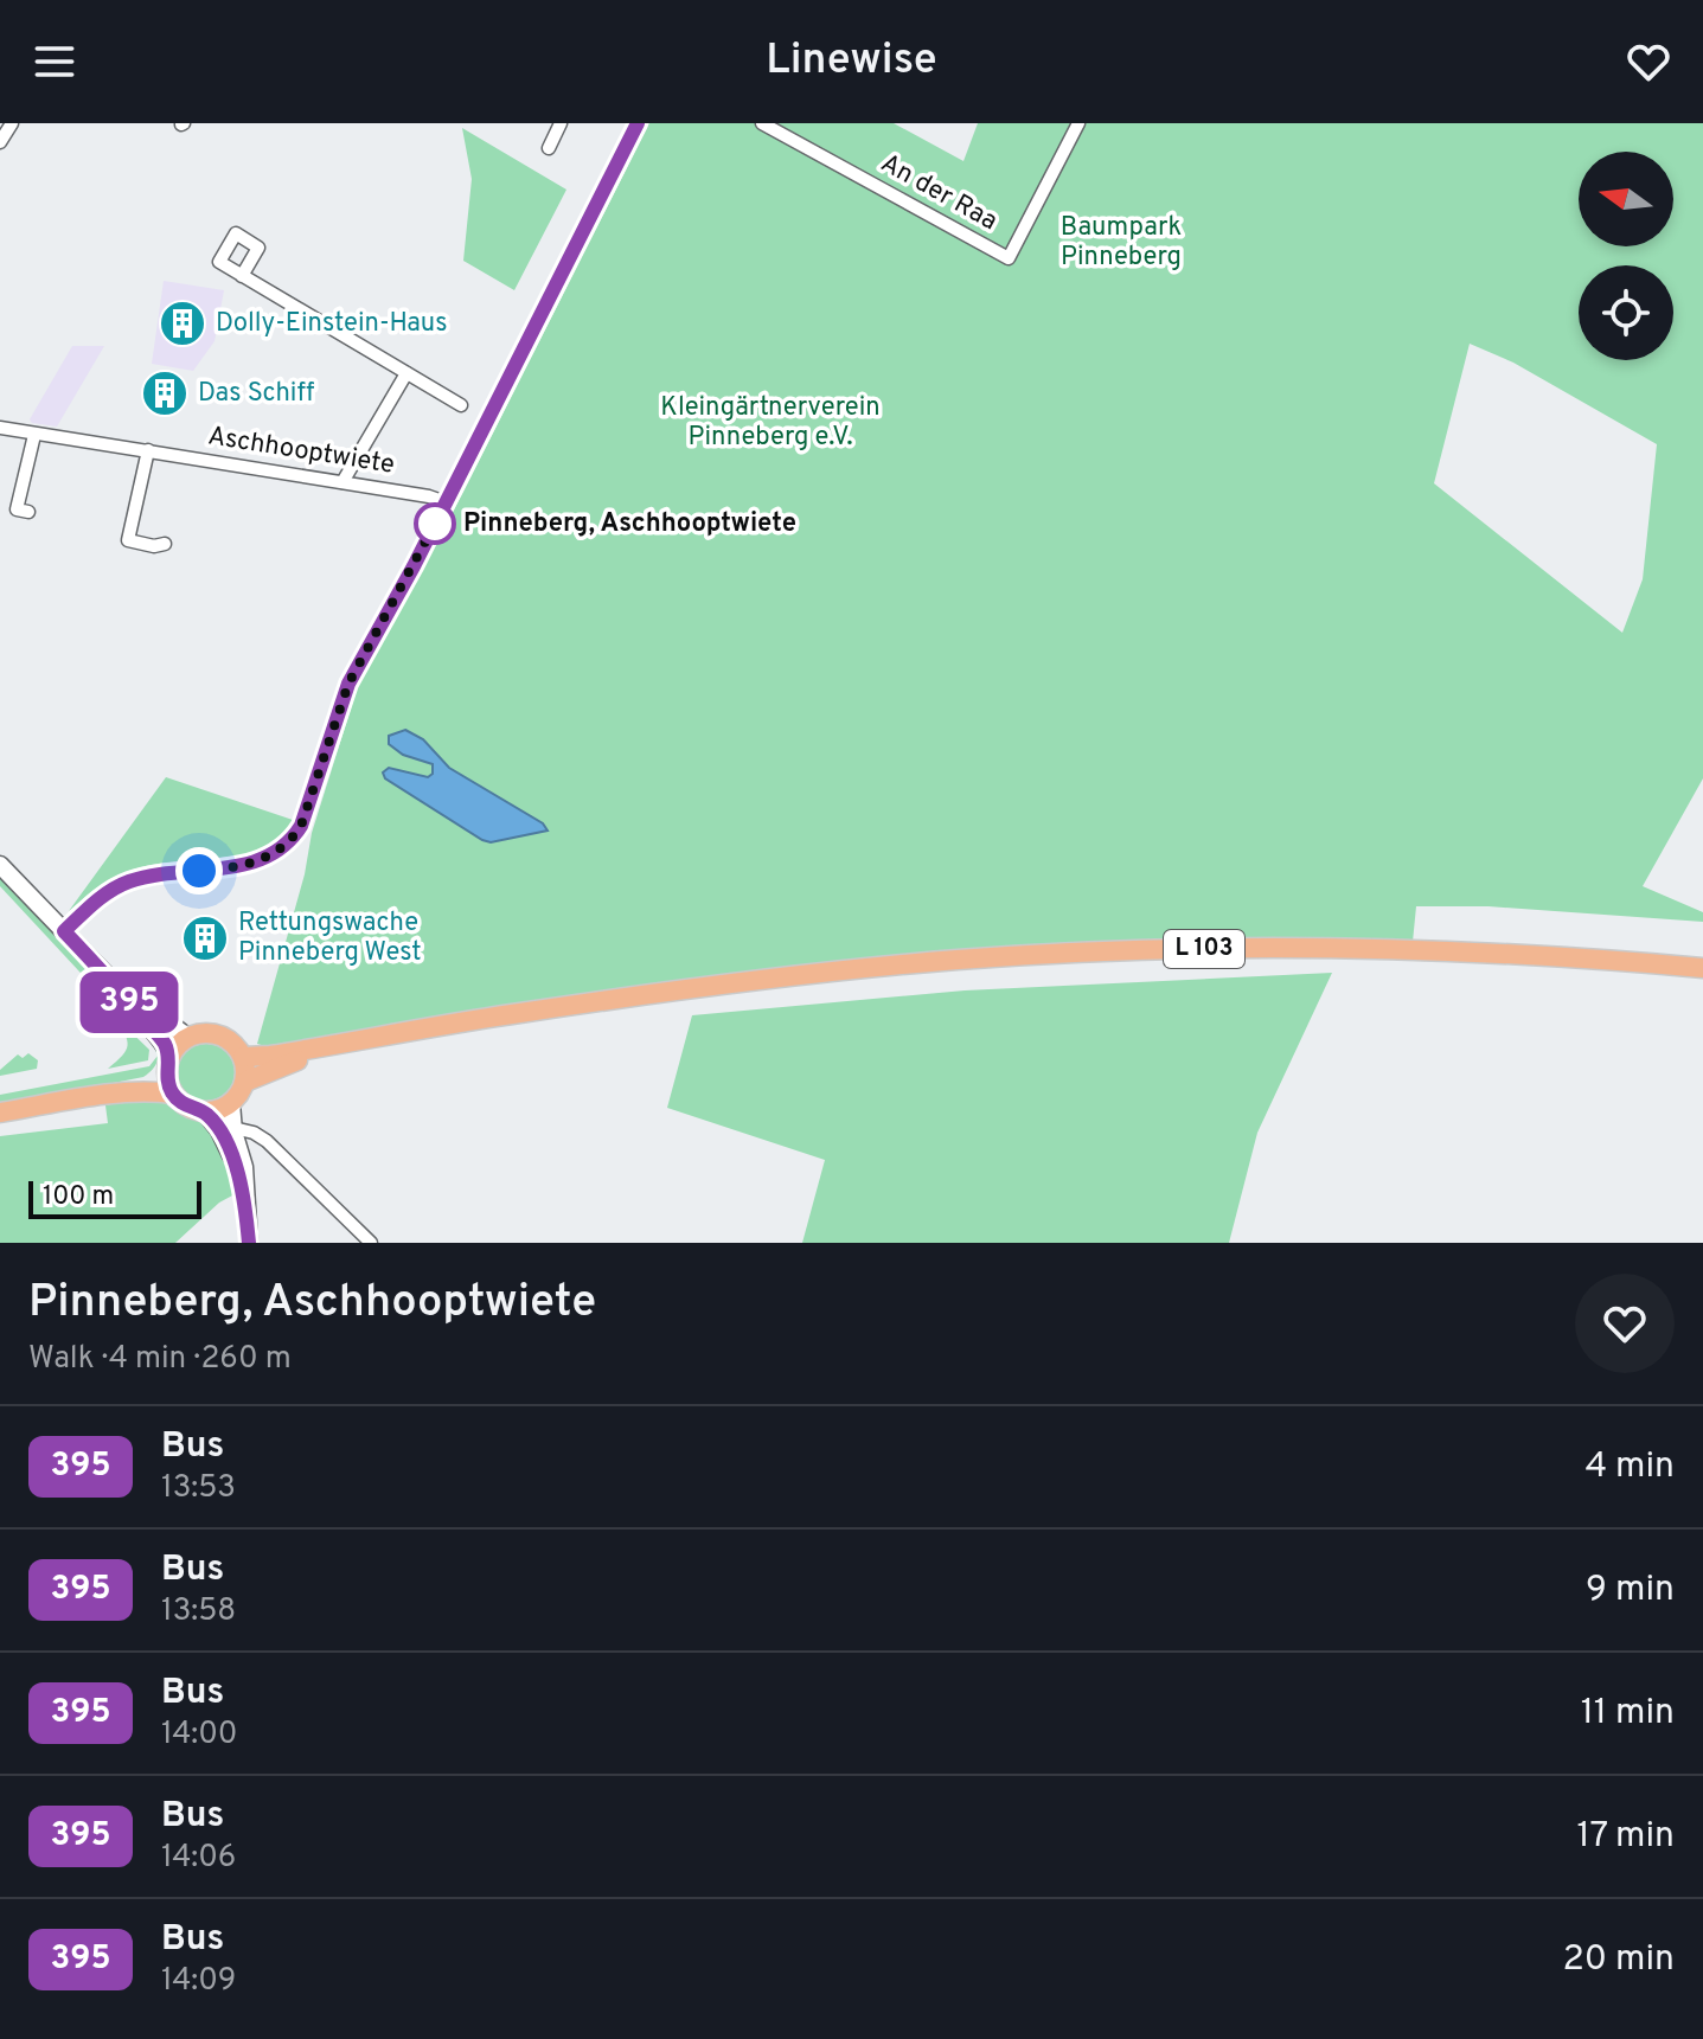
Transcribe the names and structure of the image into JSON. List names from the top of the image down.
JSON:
{
  "streets": {
    "main road": ["L 103"],
    "street": ["An der Raa", "Aschhooptwiete"]
  },
  "parks": ["Baumpark Pinneberg", "Kleingärtnerverein Pinneberg e.V."],
  "places": {
    "building": ["Dolly-Einstein-Haus", "Das Schiff", "Rettungswache Pinneberg West"],
    "other": ["Pinneberg, Aschhooptwiete"]
  },
  "lines": ["bus line 395"],
  "scale_bar": "100 m",
  "north": "left",
  "page": {
    "header": "Linewise",
    "on_map": "395",
    "scale": "100 m",
    "heading": ["Pinneberg, Aschhooptwiete", "Walk · 4 min · 260 m"],
    "list": [
      {
        "mark": "395",
        "name": "Bus",
        "note": "13:53",
        "value": "4 min"
      },
      {
        "mark": "395",
        "name": "Bus",
        "note": "13:58",
        "value": "9 min"
      },
      {
        "mark": "395",
        "name": "Bus",
        "note": "14:00",
        "value": "11 min"
      },
      {
        "mark": "395",
        "name": "Bus",
        "note": "14:06",
        "value": "17 min"
      },
      {
        "mark": "395",
        "name": "Bus",
        "note": "14:09",
        "value": "20 min"
      }
    ]
  }
}
